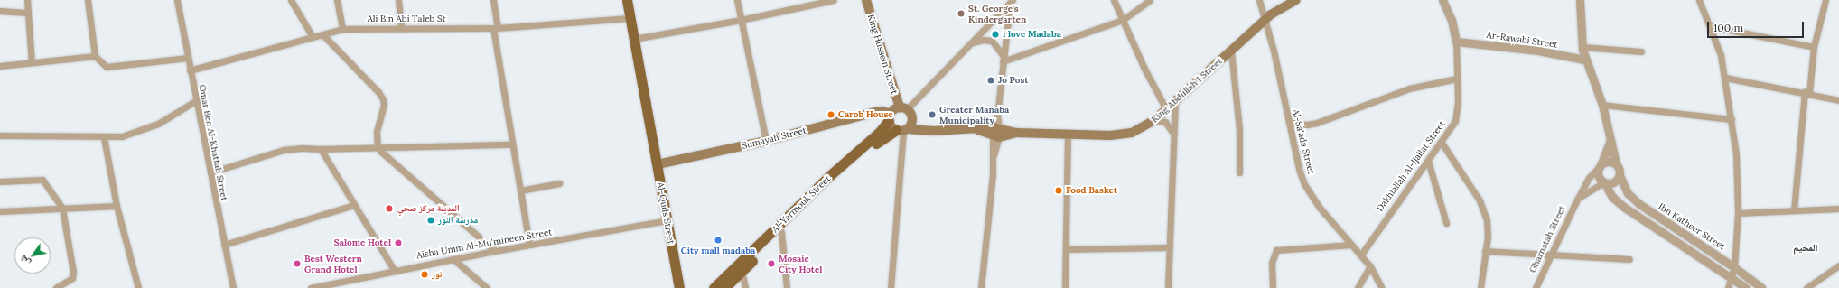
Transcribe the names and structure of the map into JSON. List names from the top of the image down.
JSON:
{
  "streets": {
    "main road": [
      "King Hussein Street",
      "King Abdullah I Street",
      "Sumayah Street",
      "Al-Yarmouk Street",
      "Al-Quds Street"
    ],
    "street": [
      "Ali Bin Abi Taleb St",
      "Ar-Rawabi Street",
      "Al-Sa'ada Street",
      "Omar Ben Al-Khattab Street",
      "Dakhlallah Al-Ijailat Street",
      "Ibn Katheer Street",
      "Gharnatah Street",
      "Aisha Umm Al-Mu'mineen Street"
    ]
  },
  "crossings": [
    ["Ali Bin Abi Taleb St", "Omar Ben Al-Khattab Street"],
    ["Ali Bin Abi Taleb St", "Al-Quds Street"],
    ["Ar-Rawabi Street", "Dakhlallah Al-Ijailat Street"],
    ["King Hussein Street", "Al-Yarmouk Street"],
    ["King Abdullah I Street", "Al-Sa'ada Street"],
    ["Sumayah Street", "Al-Yarmouk Street"],
    ["Sumayah Street", "Al-Quds Street"],
    ["Al-Sa'ada Street", "Dakhlallah Al-Ijailat Street"],
    ["Al-Quds Street", "Aisha Umm Al-Mu'mineen Street"],
    ["Ibn Katheer Street", "Gharnatah Street"]
  ],
  "districts": ["المخيم"],
  "places": [
    "St. George's Kindergarten",
    "i love Madaba",
    "Jo Post",
    "Carob House",
    "Greater Manaba Municipality",
    "Food Basket",
    "المدينة مركز صحي",
    "مدرسة النور",
    "City mall madaba",
    "Salome Hotel",
    "Best Western Grand Hotel",
    "Mosaic City Hotel",
    "نور"
  ],
  "scale_bar": "100 m",
  "north": "bottom left"
}
